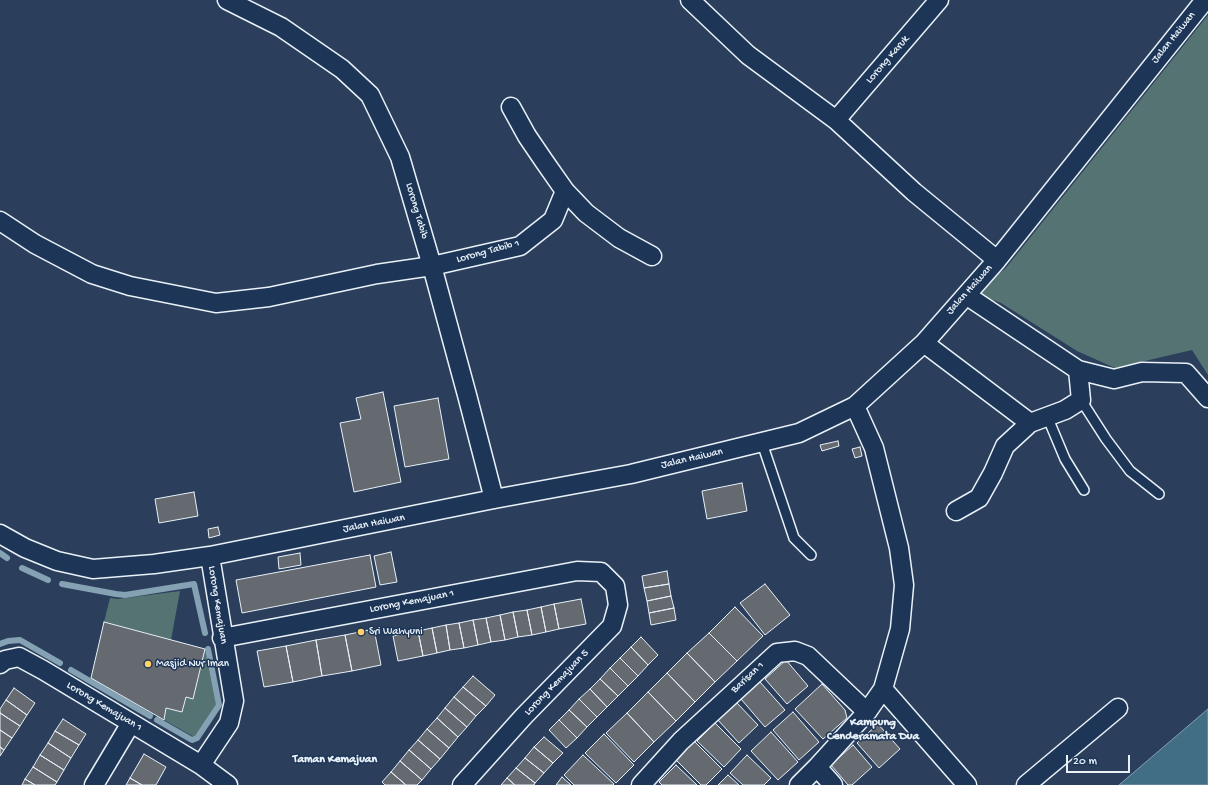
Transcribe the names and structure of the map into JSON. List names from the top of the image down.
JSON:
{
  "streets": {
    "street": [
      "Jalan Haiwan",
      "Lorong Karuk",
      "Lorong Tabib",
      "Lorong Tabib 1",
      "Lorong Kemajuan 1",
      "Lorong Kemajuan",
      "Barisan 1",
      "Lorong Kemajuan 5"
    ]
  },
  "crossings": [
    ["Jalan Haiwan", "Lorong Tabib"],
    ["Jalan Haiwan", "Lorong Kemajuan"],
    ["Lorong Tabib", "Lorong Tabib 1"],
    ["Lorong Kemajuan 1", "Lorong Kemajuan"],
    ["Lorong Kemajuan 1", "Lorong Kemajuan 5"]
  ],
  "districts": ["Kampung Cenderamata Dua", "Taman Kemajuan"],
  "places": ["Sri Wahyuni", "Masjid Nur Iman"],
  "scale_bar": "20 m"
}
